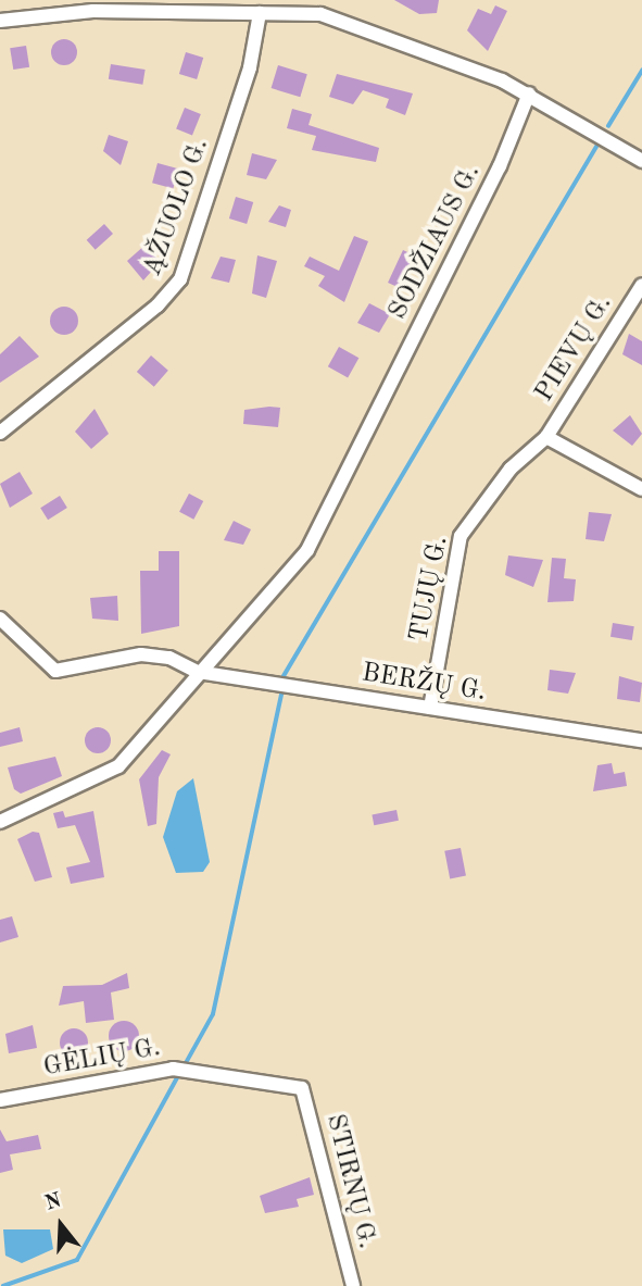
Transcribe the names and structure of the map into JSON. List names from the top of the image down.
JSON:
{
  "streets": {
    "street": [
      "ĄŽUOLO G.",
      "SODŽIAUS G.",
      "PIEVŲ G.",
      "TUJŲ G.",
      "BERŽŲ G.",
      "GĖLIŲ G.",
      "STIRNŲ G."
    ]
  },
  "crossings": [
    ["SODŽIAUS G.", "BERŽŲ G."],
    ["PIEVŲ G.", "TUJŲ G."],
    ["TUJŲ G.", "BERŽŲ G."],
    ["GĖLIŲ G.", "STIRNŲ G."]
  ],
  "north": "top"
}
